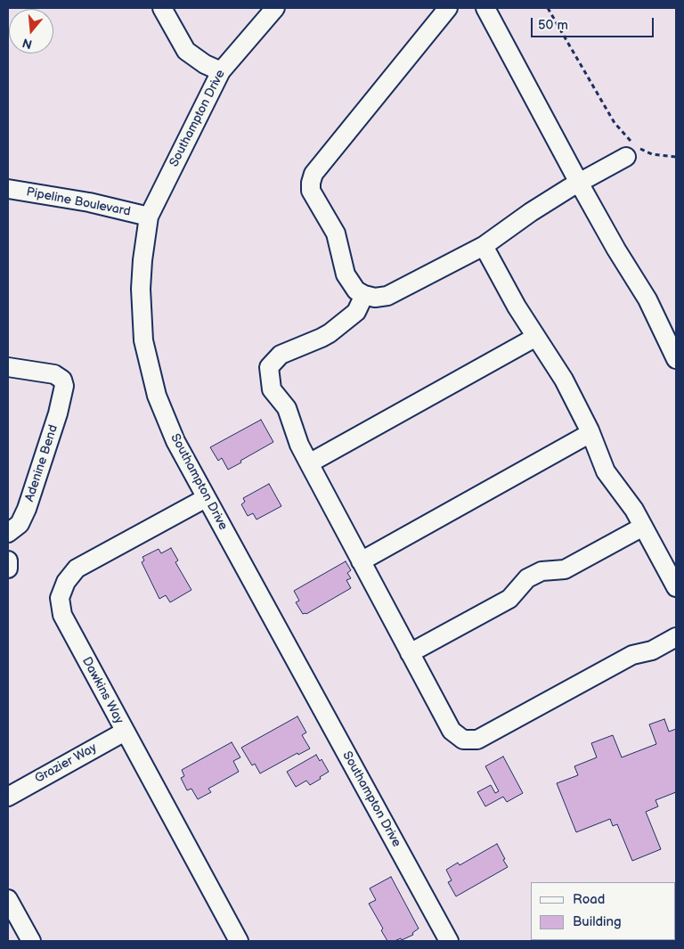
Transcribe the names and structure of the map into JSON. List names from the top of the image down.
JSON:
{
  "streets": {
    "street": [
      "Southampton Drive",
      "Pipeline Boulevard",
      "Adenine Bend",
      "Dawkins Way",
      "Grazier Way"
    ]
  },
  "crossings": [
    ["Southampton Drive", "Pipeline Boulevard"],
    ["Southampton Drive", "Dawkins Way"],
    ["Dawkins Way", "Grazier Way"]
  ],
  "legend": ["Road", "Building"],
  "scale_bar": "50 m",
  "north": "bottom"
}
